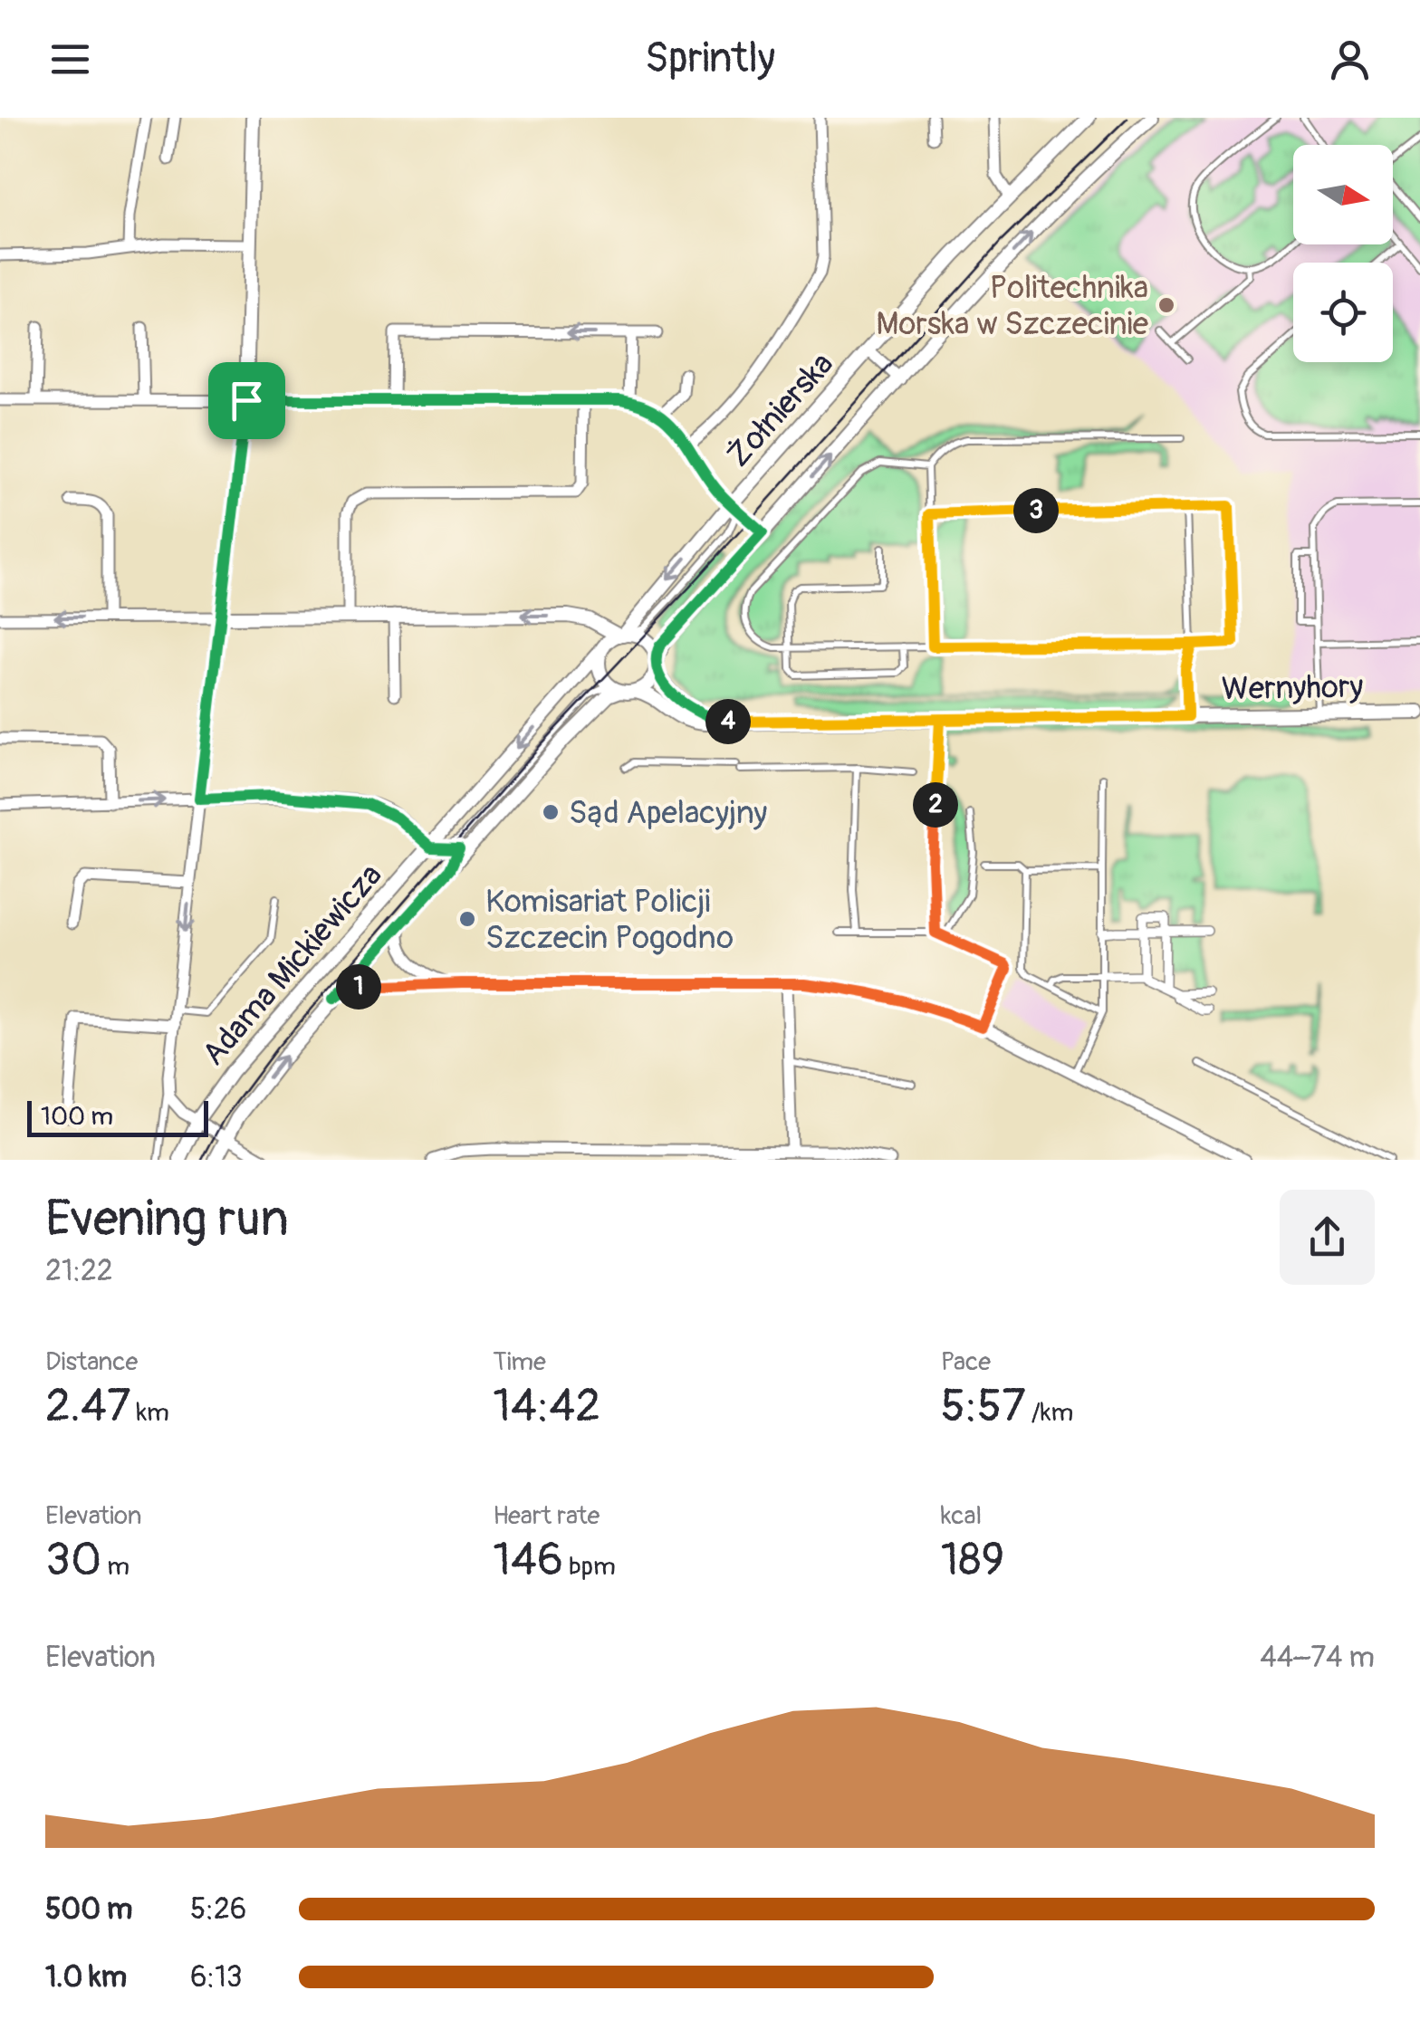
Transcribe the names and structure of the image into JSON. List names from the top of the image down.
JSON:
{
  "streets": {
    "street": ["Żołnierska", "Wernyhory", "Adama Mickiewicza"]
  },
  "crossings": [
    ["Żołnierska", "Wernyhory"],
    ["Żołnierska", "Adama Mickiewicza"],
    ["Wernyhory", "Adama Mickiewicza"]
  ],
  "places": ["Politechnika Morska w Szczecinie", "Sąd Apelacyjny", "Komisariat Policji Szczecin Pogodno"],
  "scale_bar": "100 m",
  "north": "right",
  "page": {
    "header": "Sprintly",
    "pins": [
      "3",
      "4",
      "2",
      "1"
    ],
    "scale": "100 m",
    "heading": ["Evening run", "21:22"],
    "stats": [
      ["Distance", "2.47 km"],
      ["Time", "14:42"],
      ["Pace", "5:57 /km"],
      ["Elevation", "30 m"],
      ["Heart rate", "146 bpm"],
      ["kcal", "189"]
    ],
    "chart": ["Elevation", "44–74 m"],
    "list": [
      {
        "name": "500 m",
        "note": "5:26"
      },
      {
        "name": "1.0 km",
        "note": "6:13"
      }
    ]
  }
}
